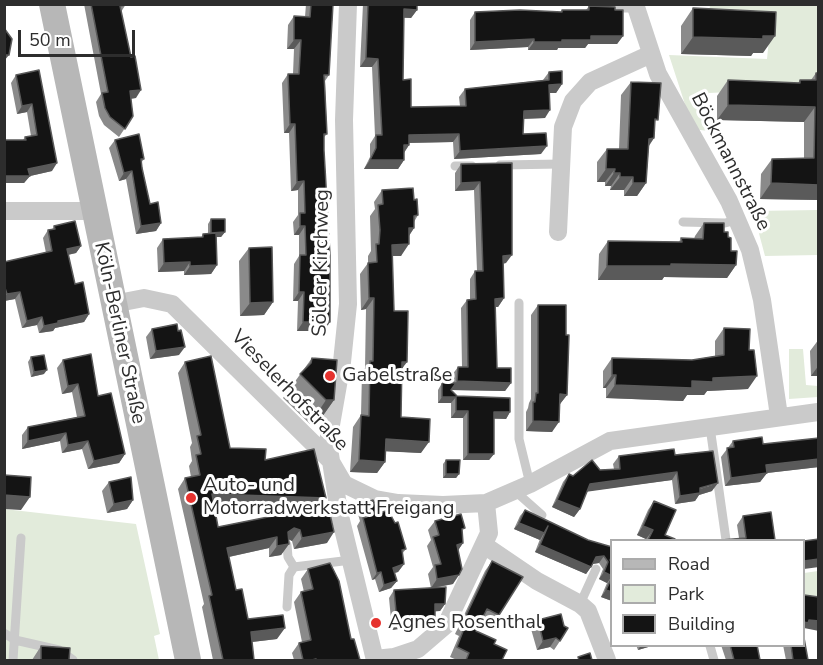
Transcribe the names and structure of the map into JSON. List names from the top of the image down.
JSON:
{
  "streets": {
    "main road": ["Köln-Berliner Straße"],
    "street": ["Böckmannstraße", "Sölder Kirchweg", "Vieselerhofstraße"]
  },
  "crossings": [
    ["Böckmannstraße", "Vieselerhofstraße"],
    ["Sölder Kirchweg", "Vieselerhofstraße"],
    ["Köln-Berliner Straße", "Vieselerhofstraße"]
  ],
  "places": ["Gabelstraße", "Auto- und Motorradwerkstatt Freigang", "Agnes Rosenthal"],
  "legend": ["Road", "Park", "Building"],
  "scale_bar": "50 m"
}
